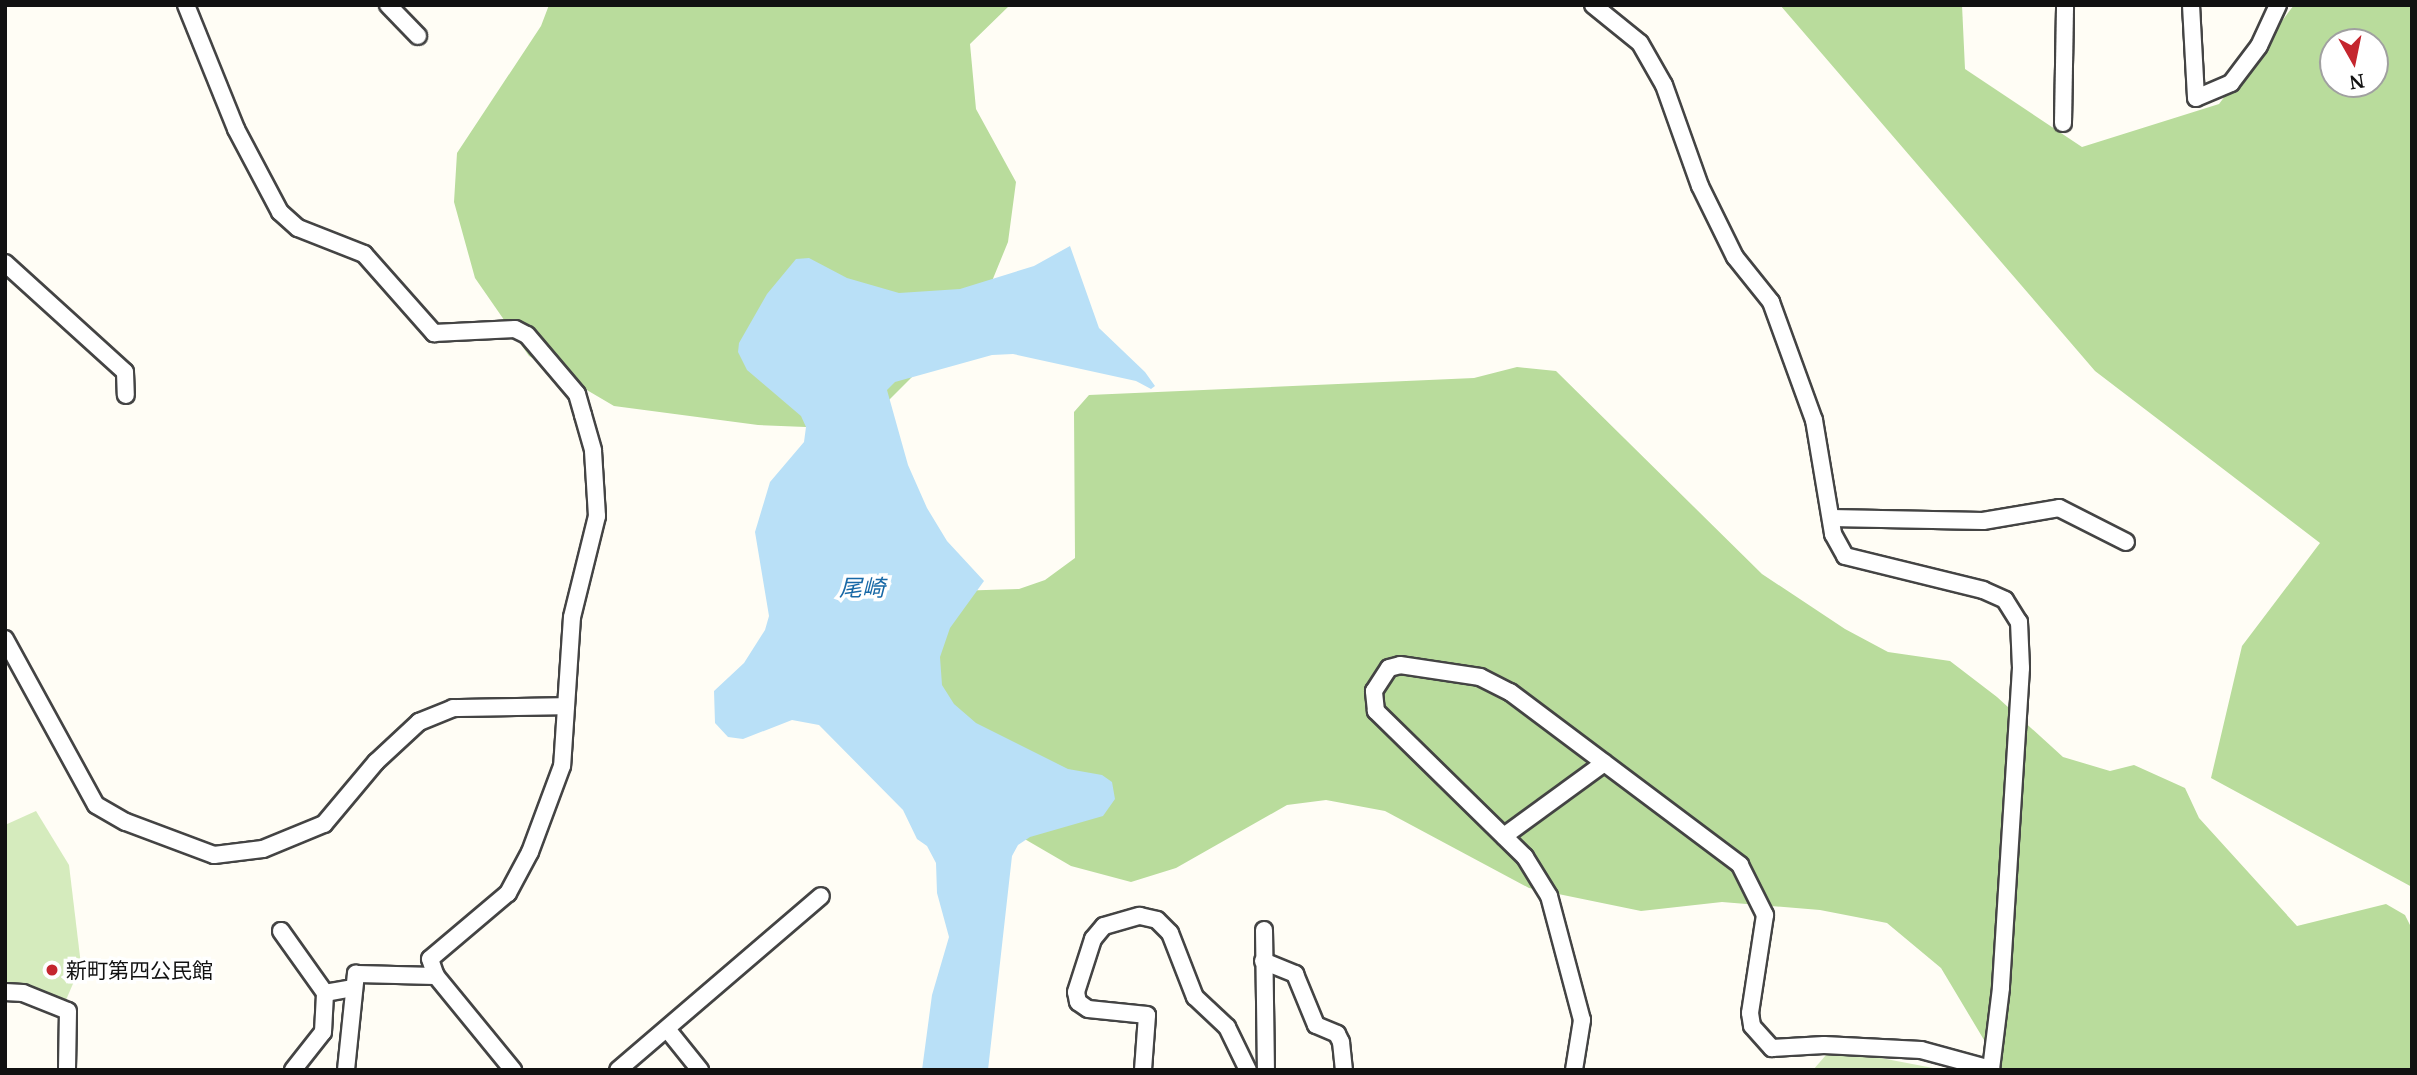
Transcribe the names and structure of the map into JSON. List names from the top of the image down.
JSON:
{
  "water": ["尾崎"],
  "places": ["新町第四公民館"],
  "north": "bottom"
}
